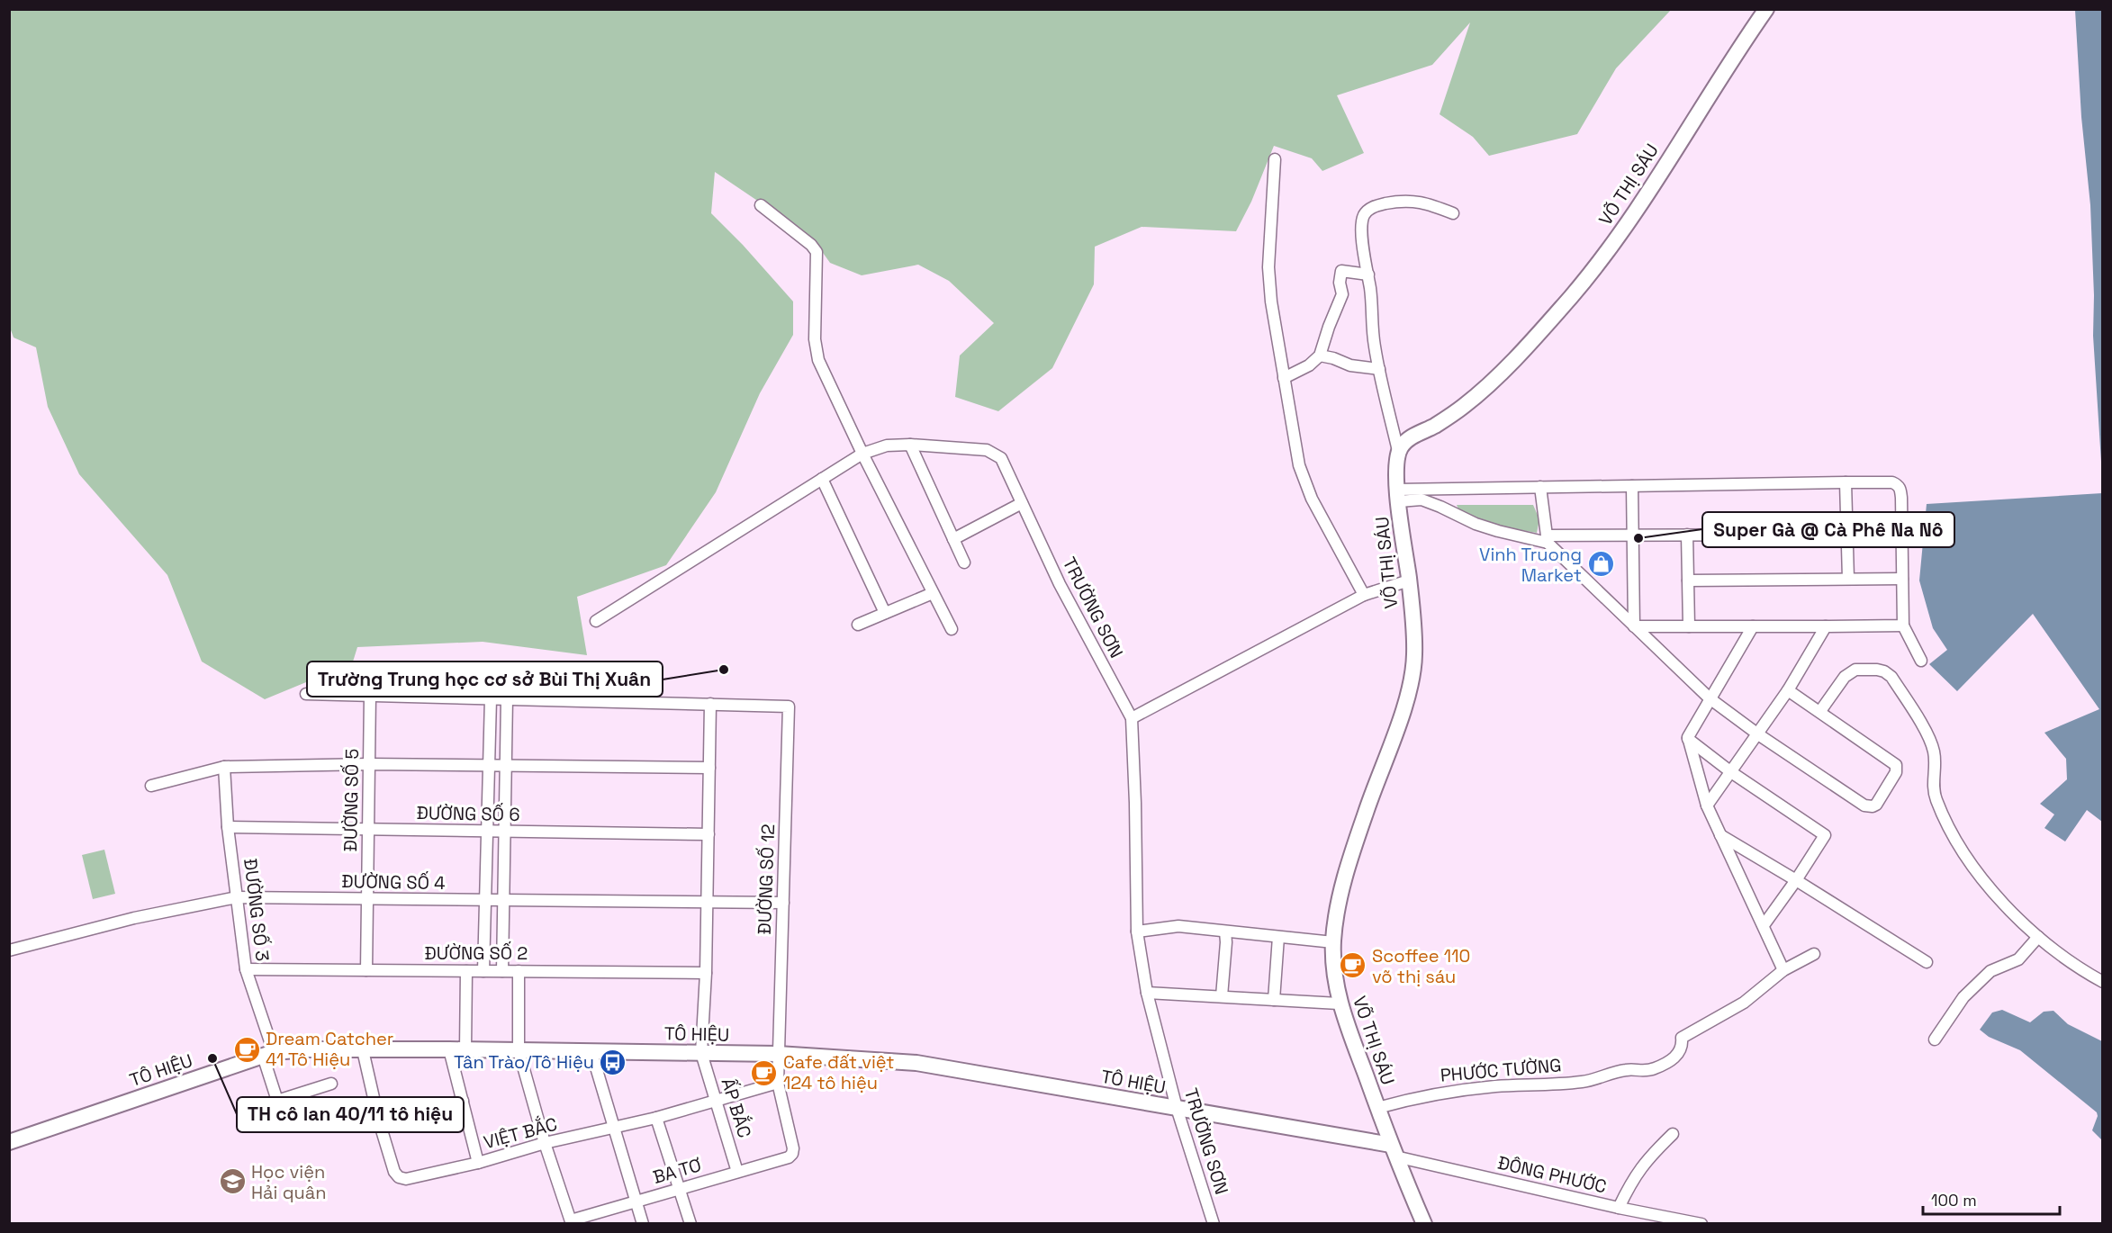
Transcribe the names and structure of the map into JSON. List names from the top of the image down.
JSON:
{
  "streets": {
    "street": [
      "VÕ THỊ SÁU",
      "TRƯỜNG SƠN",
      "ĐƯỜNG SỐ 5",
      "ĐƯỜNG SỐ 6",
      "ĐƯỜNG SỐ 12",
      "ĐƯỜNG SỐ 4",
      "ĐƯỜNG SỐ 3",
      "ĐƯỜNG SỐ 2",
      "TÔ HIỆU",
      "PHƯỚC TƯỜNG",
      "ẤP BẮC",
      "VIỆT BẮC",
      "BA TƠ",
      "ĐÔNG PHƯỚC"
    ]
  },
  "crossings": [
    ["VÕ THỊ SÁU", "TÔ HIỆU"],
    ["VÕ THỊ SÁU", "PHƯỚC TƯỜNG"],
    ["VÕ THỊ SÁU", "ĐÔNG PHƯỚC"],
    ["TRƯỜNG SƠN", "TÔ HIỆU"],
    ["ĐƯỜNG SỐ 5", "ĐƯỜNG SỐ 6"],
    ["ĐƯỜNG SỐ 5", "ĐƯỜNG SỐ 4"],
    ["ĐƯỜNG SỐ 5", "ĐƯỜNG SỐ 2"],
    ["ĐƯỜNG SỐ 6", "ĐƯỜNG SỐ 3"],
    ["ĐƯỜNG SỐ 6", "ẤP BẮC"],
    ["ĐƯỜNG SỐ 12", "ĐƯỜNG SỐ 4"],
    ["ĐƯỜNG SỐ 12", "TÔ HIỆU"],
    ["ĐƯỜNG SỐ 12", "ẤP BẮC"],
    ["ĐƯỜNG SỐ 12", "VIỆT BẮC"],
    ["ĐƯỜNG SỐ 12", "BA TƠ"],
    ["ĐƯỜNG SỐ 4", "ĐƯỜNG SỐ 3"],
    ["ĐƯỜNG SỐ 4", "ẤP BẮC"],
    ["ĐƯỜNG SỐ 3", "ĐƯỜNG SỐ 2"],
    ["ĐƯỜNG SỐ 3", "TÔ HIỆU"],
    ["ĐƯỜNG SỐ 2", "ẤP BẮC"],
    ["TÔ HIỆU", "ẤP BẮC"],
    ["TÔ HIỆU", "VIỆT BẮC"],
    ["TÔ HIỆU", "ĐÔNG PHƯỚC"],
    ["ẤP BẮC", "VIỆT BẮC"],
    ["ẤP BẮC", "BA TƠ"]
  ],
  "places": {
    "other": ["Super Gà @ Cà Phê Na Nô", "Trường Trung học cơ sở Bùi Thị Xuân", "TH cô lan 40/11 tô hiệu"],
    "shop": ["Vinh Truong Market"],
    "cafe": ["Scoffee 110 võ thị sáu", "Dream Catcher 41 Tô Hiệu", "Cafe đất việt 124 tô hiệu"],
    "bus stop": ["Tân Trào/Tô Hiệu"],
    "school or university": ["Học viện Hải quân"]
  },
  "scale_bar": "100 m"
}
